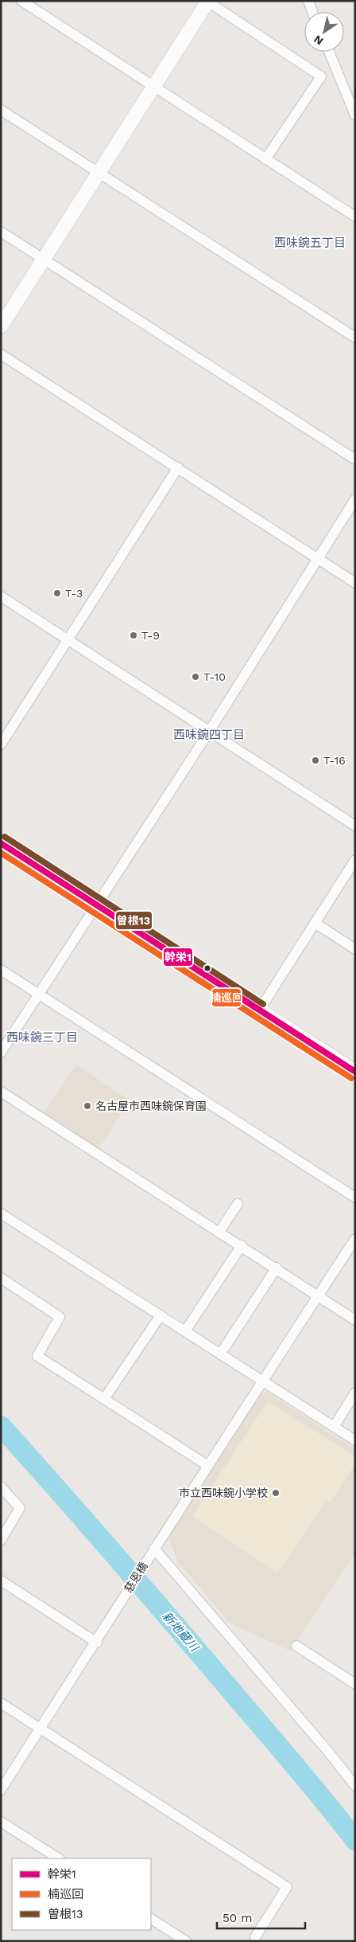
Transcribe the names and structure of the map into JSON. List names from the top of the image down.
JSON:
{
  "streets": {
    "street": ["慈恩橋"]
  },
  "districts": ["西味鋺五丁目", "西味鋺四丁目", "西味鋺三丁目"],
  "water": ["新地蔵川"],
  "places": [
    "T-3",
    "T-9",
    "T-10",
    "T-16",
    "名古屋市西味鋺保育園",
    "市立西味鋺小学校"
  ],
  "lines": ["transit line 曽根13", "transit line 幹栄1", "transit line 楠巡回"],
  "legend": ["幹栄1", "楠巡回", "曽根13"],
  "scale_bar": "50 m",
  "north": "bottom left"
}
